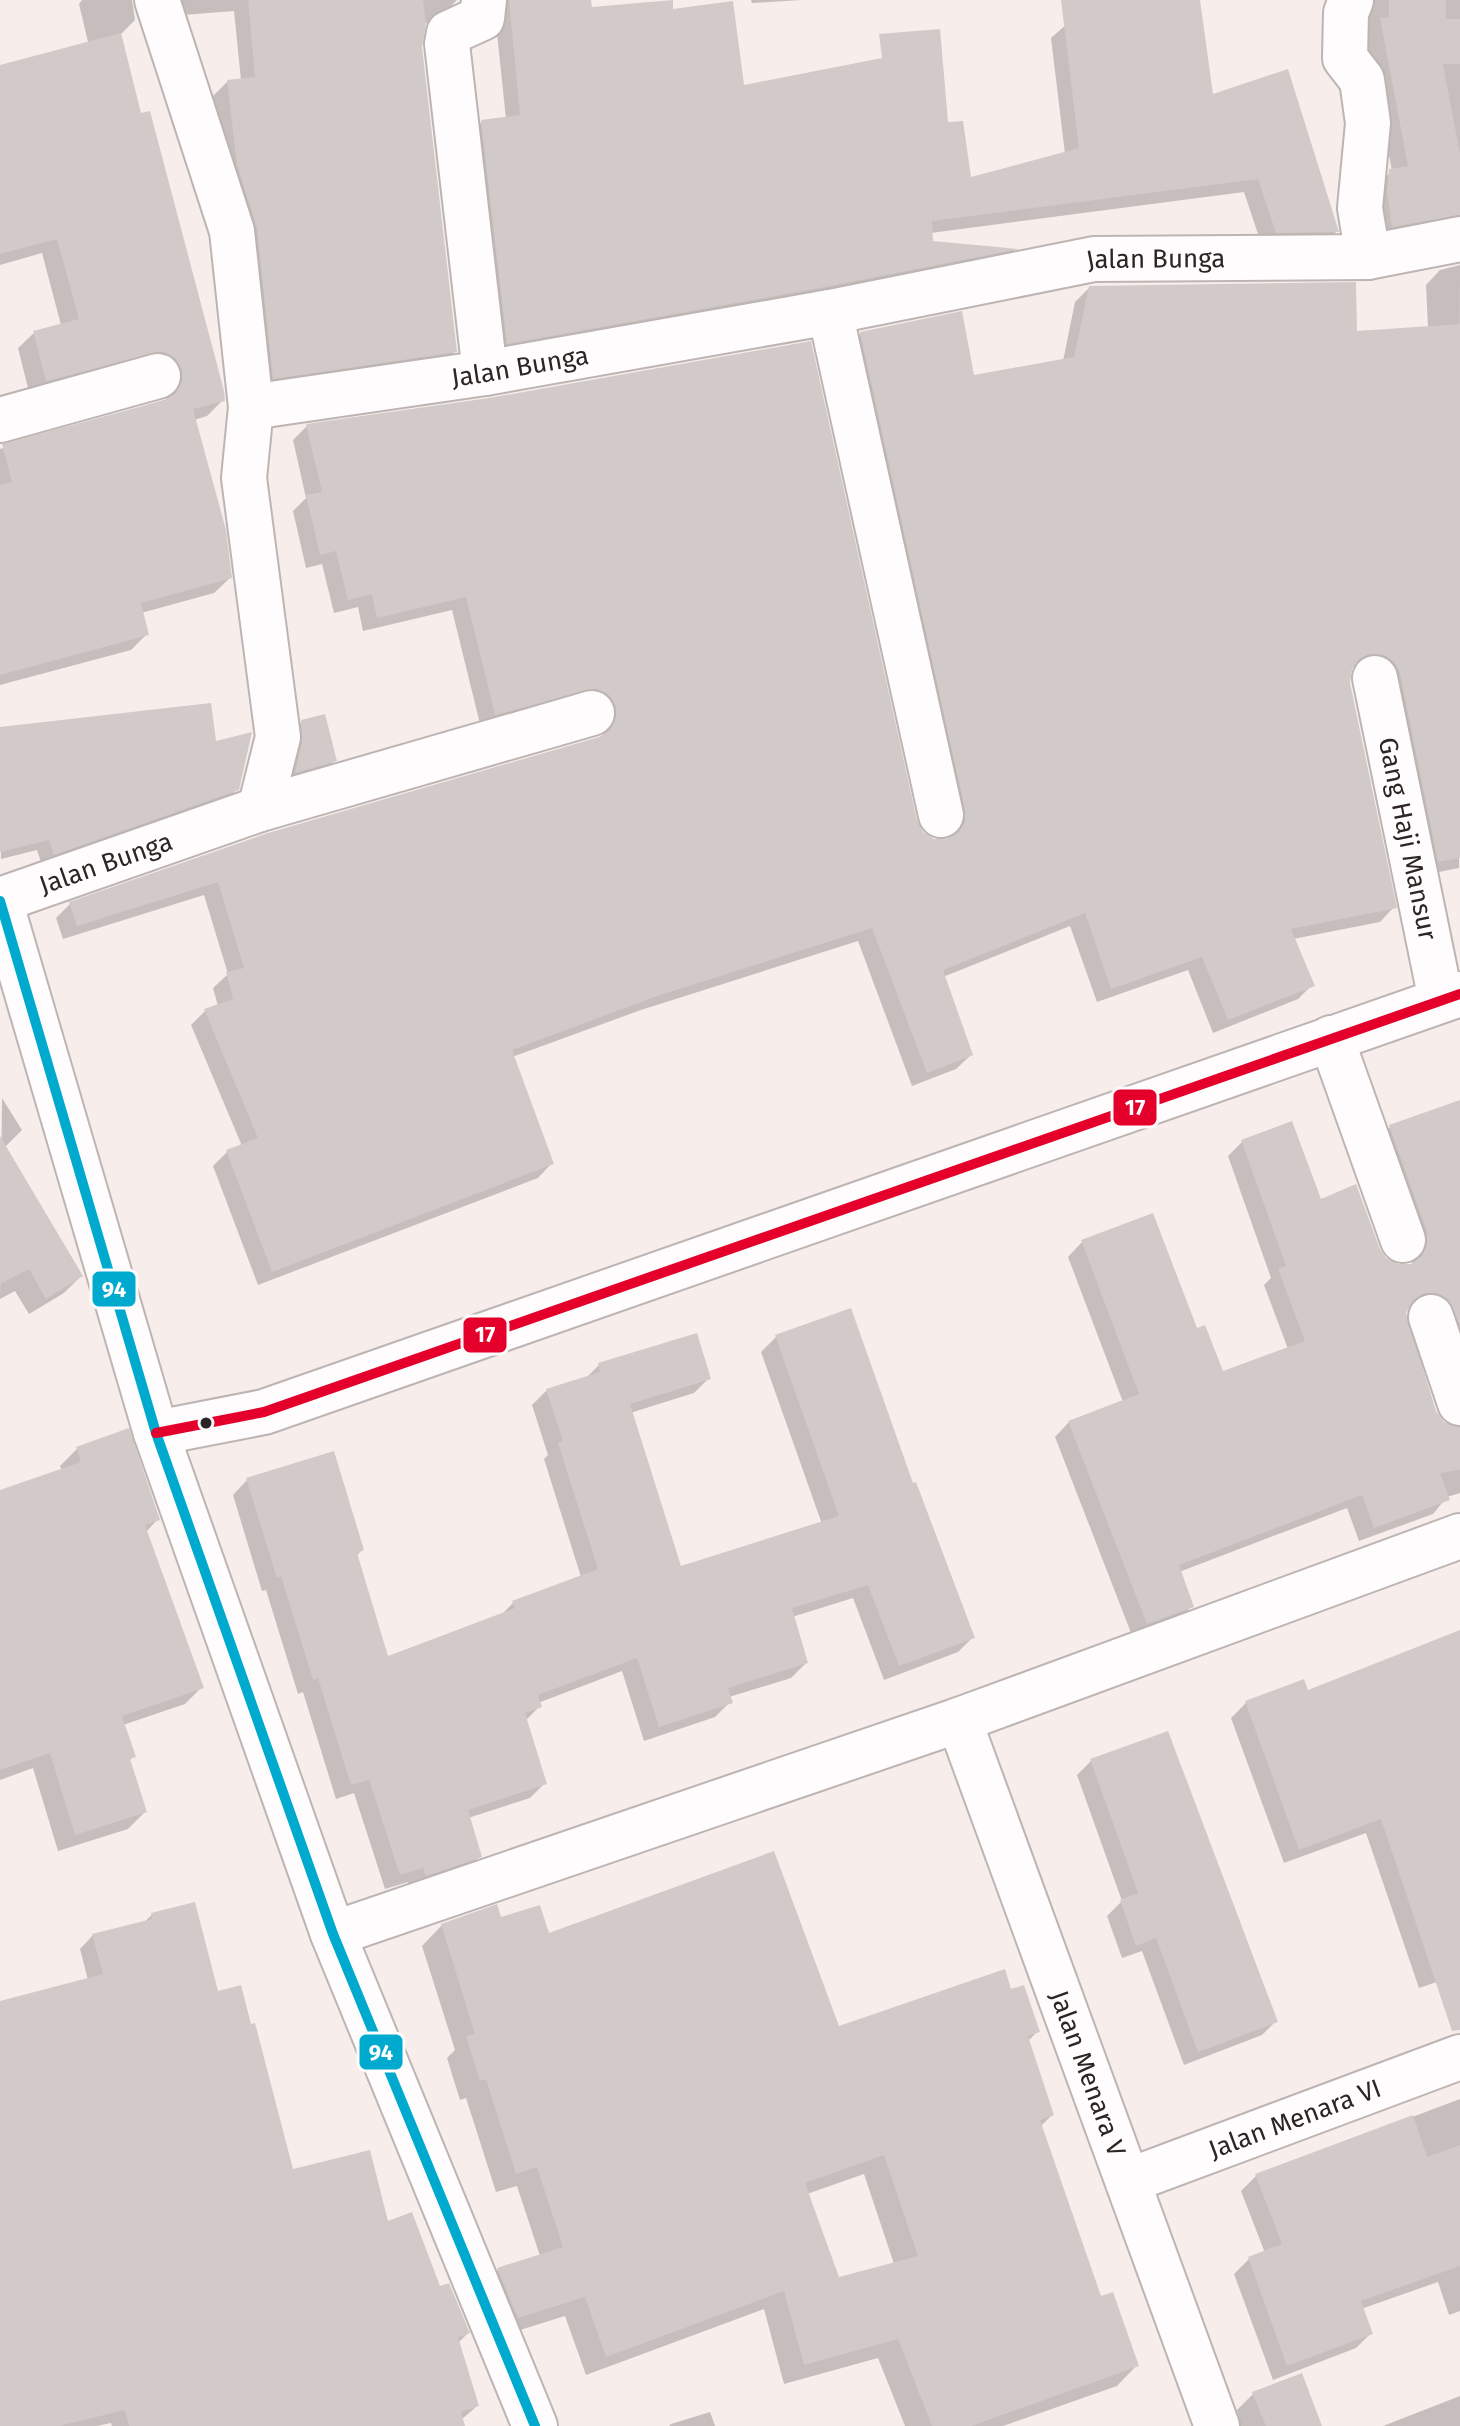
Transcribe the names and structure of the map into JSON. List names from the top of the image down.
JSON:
{
  "streets": {
    "street": [
      "Jalan Bunga",
      "Gang Haji Mansur",
      "Jalan Menara V",
      "Jalan Menara VI"
    ]
  },
  "crossings": [
    ["Jalan Menara V", "Jalan Menara VI"]
  ],
  "lines": ["transit line 94", "transit line 17"]
}
